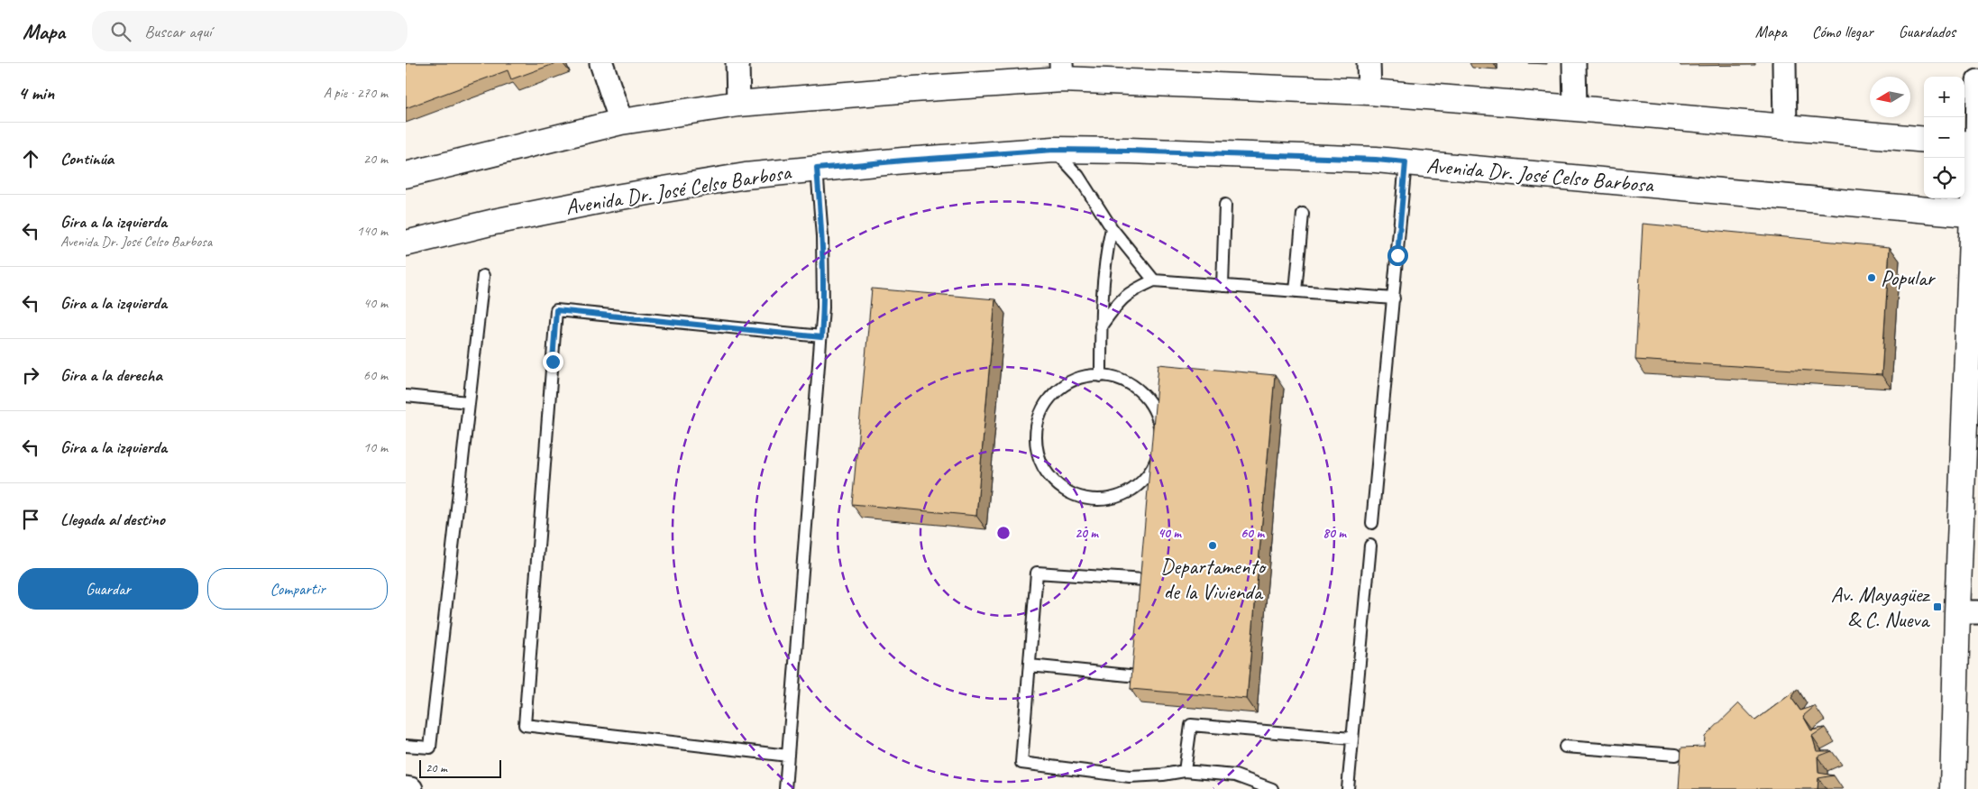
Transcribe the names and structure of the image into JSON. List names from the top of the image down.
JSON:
{
  "streets": {
    "main road": ["Avenida Dr. José Celso Barbosa"]
  },
  "places": {
    "other": ["Popular", "Departamento de la Vivienda"],
    "transit": ["Av. Mayagüez & C. Nueva"]
  },
  "scale_bar": "20 m",
  "north": "left",
  "page": {
    "header": "Mapa",
    "search": "Buscar aquí",
    "nav": ["Mapa", "Cómo llegar", "Guardados"],
    "heading": ["4 min", "A pie · 270 m"],
    "map_buttons": ["+", "−"],
    "list": [
      ["Continúa", "20 m"],
      ["Gira a la izquierda", "Avenida Dr. José Celso Barbosa", "140 m"],
      ["Gira a la izquierda", "40 m"],
      ["Gira a la derecha", "60 m"],
      ["Gira a la izquierda", "10 m"],
      "Llegada al destino"
    ],
    "buttons": ["Guardar", "Compartir"],
    "scale": "20 m"
  },
  "rings": [
    "20 m",
    "40 m",
    "60 m",
    "80 m"
  ]
}
